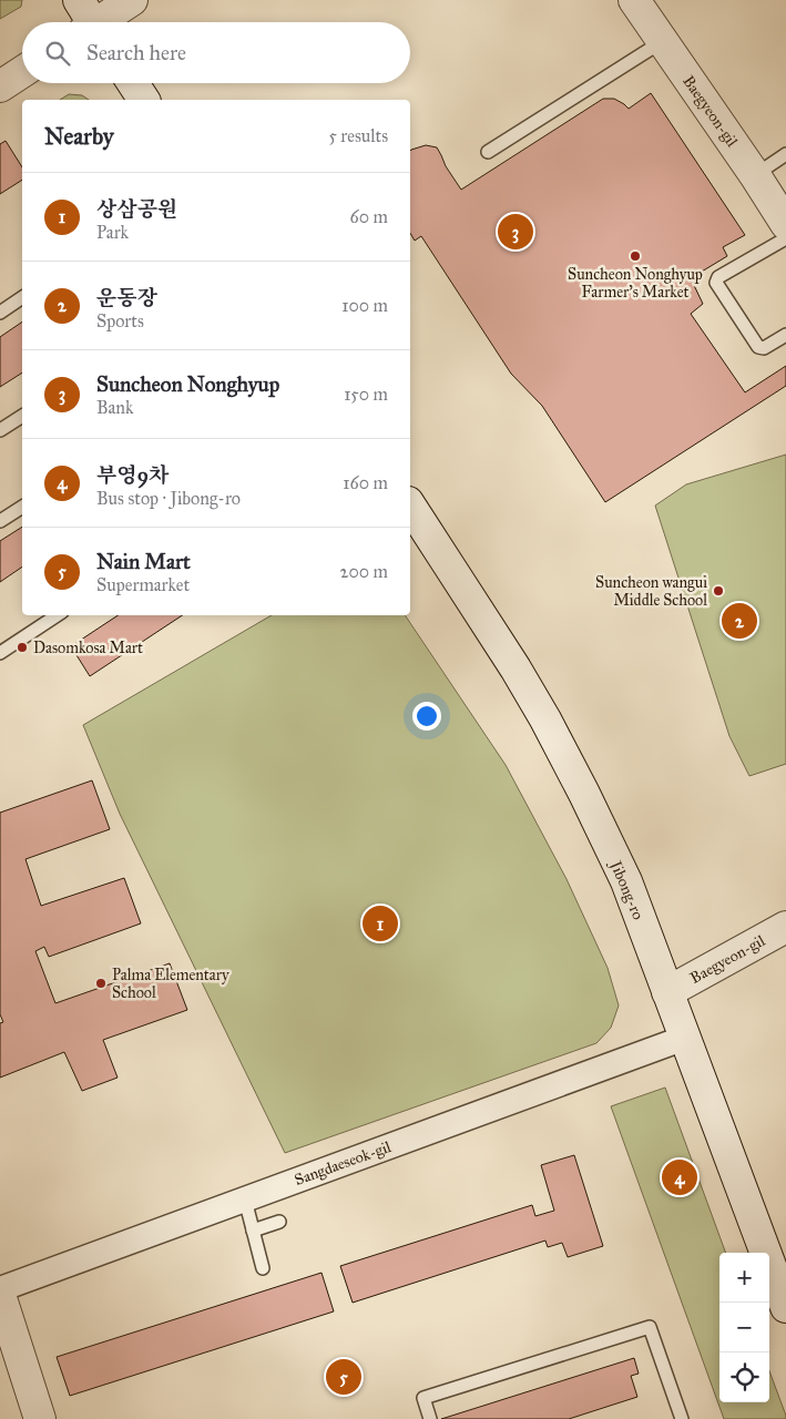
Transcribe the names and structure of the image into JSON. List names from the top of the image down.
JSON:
{
  "streets": {
    "main road": ["Baegyeon-gil", "Jibong-ro"],
    "street": ["Sangdaeseok-gil"]
  },
  "crossings": [
    ["Baegyeon-gil", "Jibong-ro"],
    ["Jibong-ro", "Sangdaeseok-gil"]
  ],
  "places": [
    "Suncheon Nonghyup Farmer's Market",
    "Suncheon wangui Middle School",
    "Dasomkosa Mart",
    "Palma Elementary School"
  ],
  "page": {
    "search": "Search here",
    "heading": ["Nearby", "5 results"],
    "list": [
      {
        "mark": "1",
        "name": "상삼공원",
        "note": "Park",
        "value": "60 m"
      },
      {
        "mark": "2",
        "name": "운동장",
        "note": "Sports",
        "value": "100 m"
      },
      {
        "mark": "3",
        "name": "Suncheon Nonghyup",
        "note": "Bank",
        "value": "150 m"
      },
      {
        "mark": "4",
        "name": "부영9차",
        "note": "Bus stop · Jibong-ro",
        "value": "160 m"
      },
      {
        "mark": "5",
        "name": "Nain Mart",
        "note": "Supermarket",
        "value": "200 m"
      }
    ],
    "pins": [
      "3",
      "2",
      "1",
      "4",
      "5"
    ],
    "map_buttons": ["+", "−"]
  }
}
